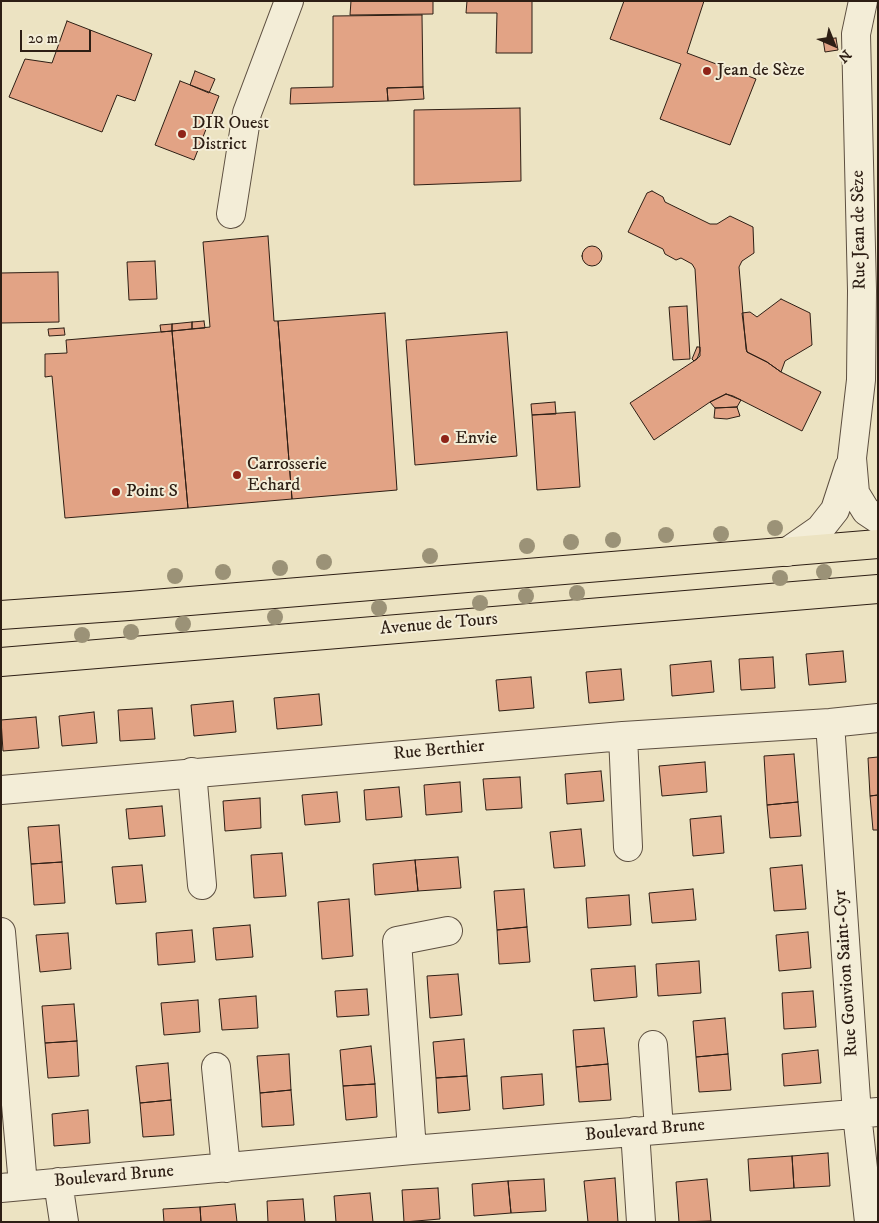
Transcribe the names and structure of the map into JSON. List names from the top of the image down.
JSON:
{
  "streets": {
    "main road": ["Avenue de Tours"],
    "street": [
      "Rue Jean de Sèze",
      "Rue Berthier",
      "Rue Gouvion Saint-Cyr",
      "Boulevard Brune"
    ]
  },
  "crossings": [
    ["Rue Berthier", "Rue Gouvion Saint-Cyr"],
    ["Rue Gouvion Saint-Cyr", "Boulevard Brune"]
  ],
  "places": [
    "Jean de Sèze",
    "DIR Ouest District",
    "Envie",
    "Carrosserie Echard",
    "Point S"
  ],
  "scale_bar": "20 m",
  "north": "bottom right"
}
